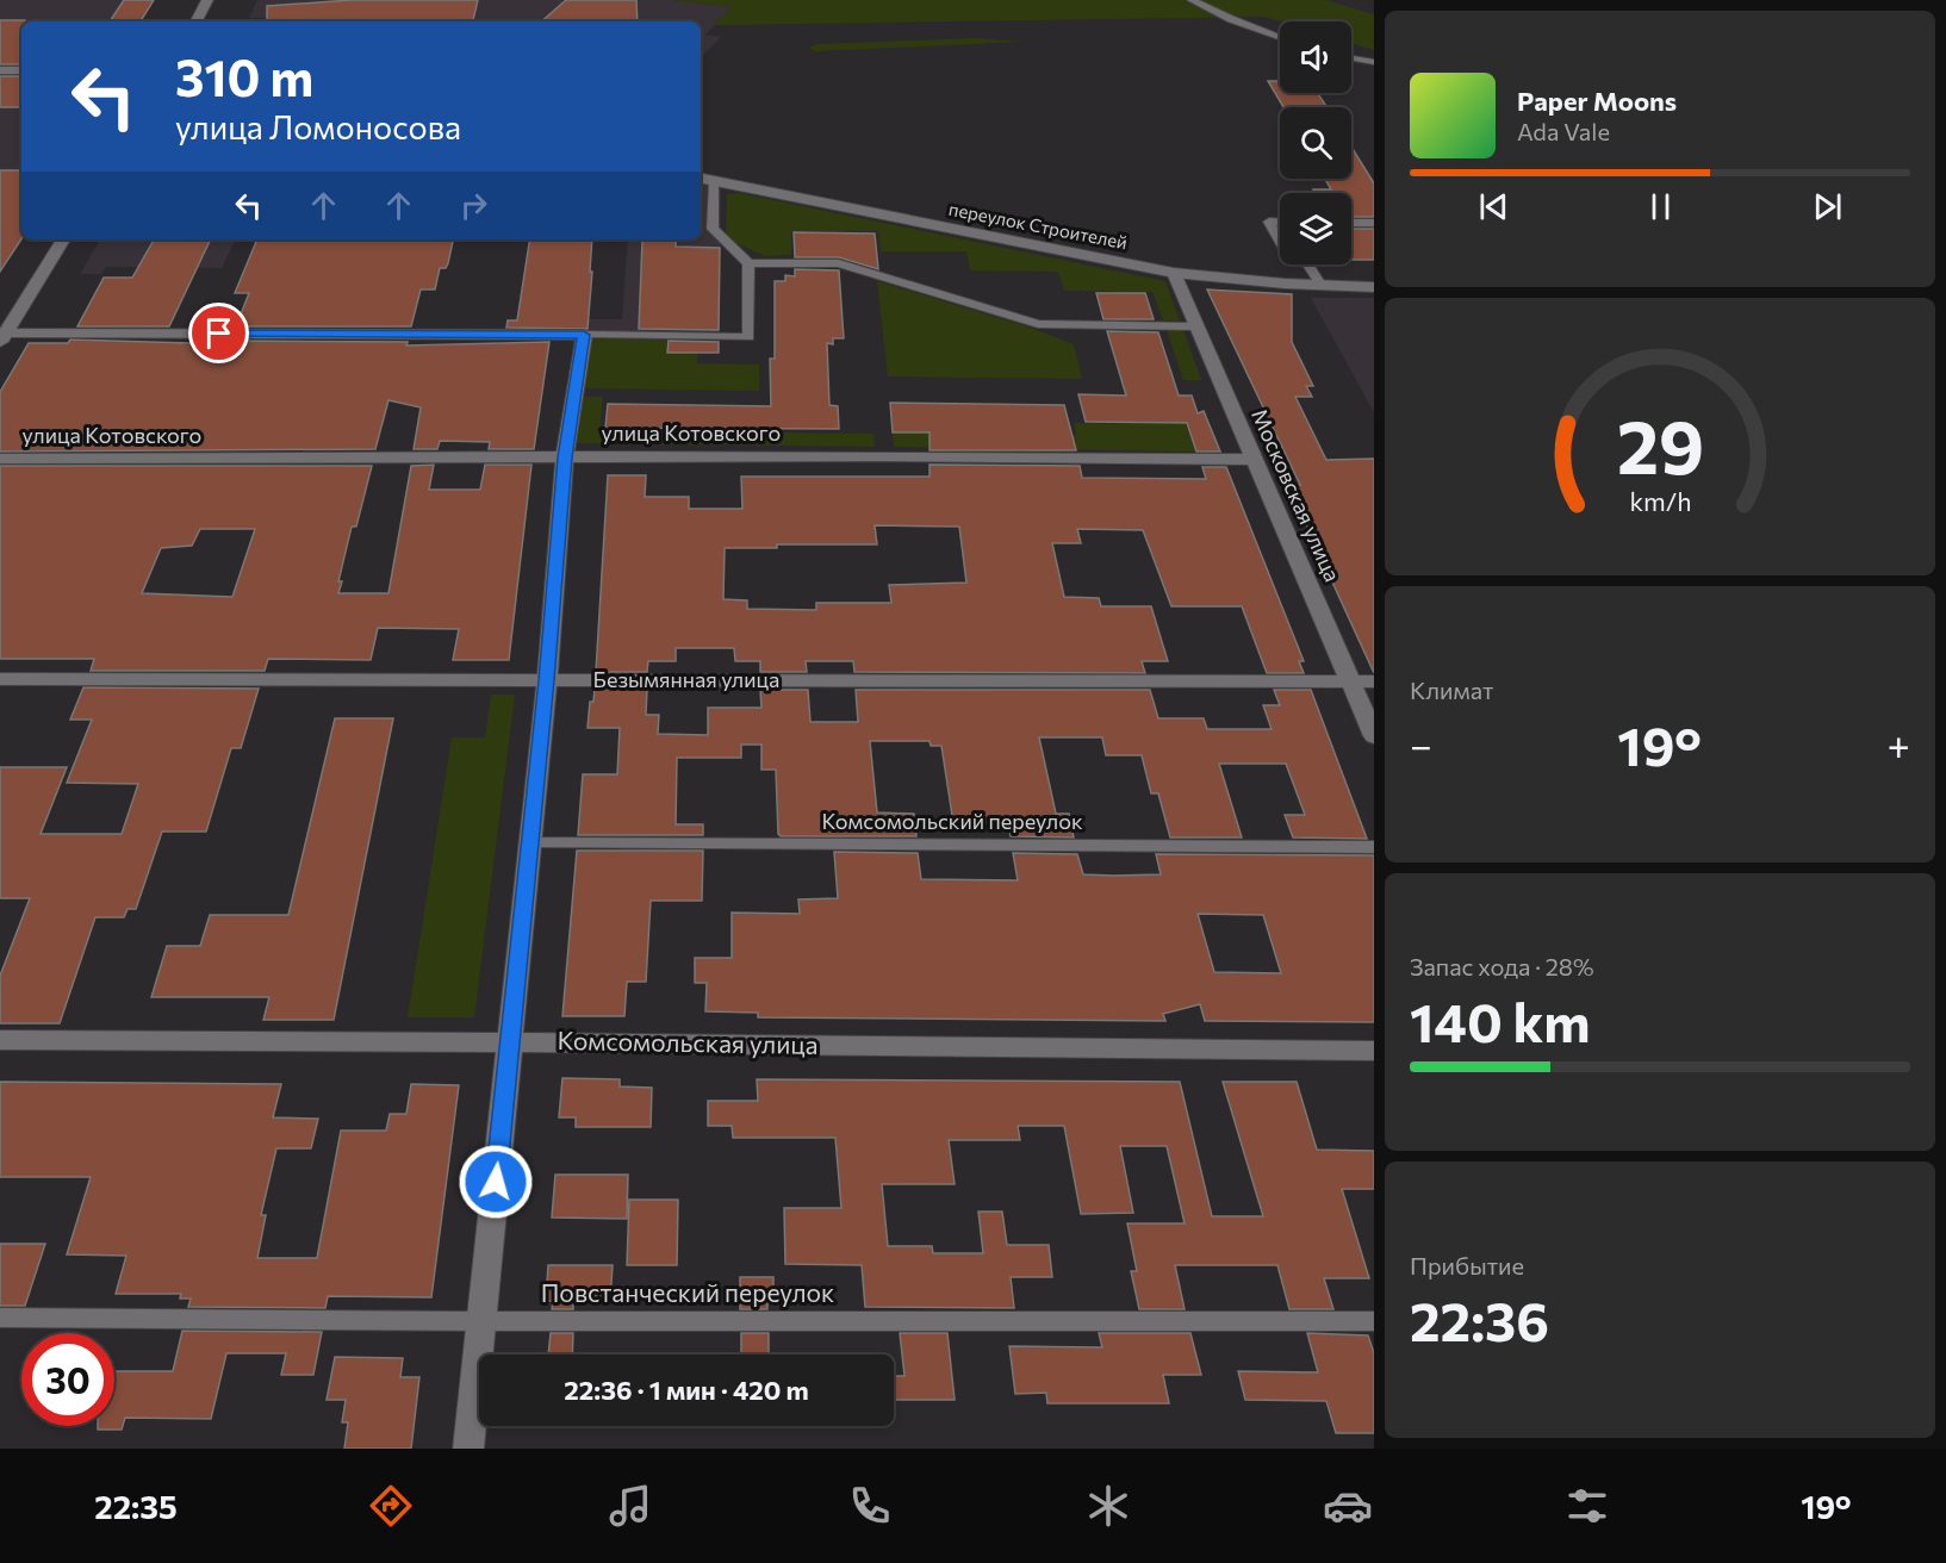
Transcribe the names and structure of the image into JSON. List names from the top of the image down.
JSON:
{
  "streets": {
    "street": [
      "переулок Строителей",
      "улица Котовского",
      "Московская улица",
      "Безымянная улица",
      "Комсомольская улица"
    ],
    "lane": ["Комсомольский переулок", "Повстанческий переулок"]
  },
  "crossings": [
    ["переулок Строителей", "Московская улица"],
    ["улица Котовского", "Московская улица"],
    ["Московская улица", "Безымянная улица"]
  ],
  "page": {
    "turn": ["310 m", "улица Ломоносова"],
    "song": ["Paper Moons", "Ada Vale"],
    "tile": [
      "Климат",
      ["Запас хода · 28%", "140 km"],
      ["Прибытие", "22:36"]
    ],
    "heat": ["−", "19°", "+"],
    "limit": "30",
    "trip": "22:36 · 1 мин · 420 m",
    "tabs": ["22:35", "19°"],
    "gauge": ["29", "km/h"]
  }
}
